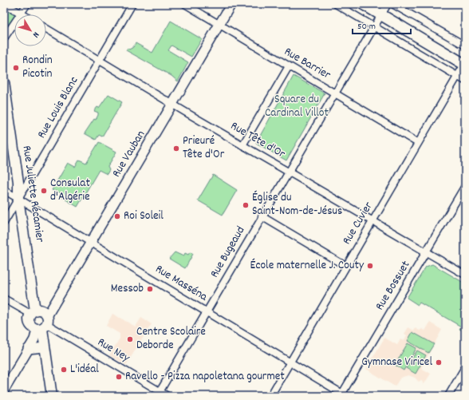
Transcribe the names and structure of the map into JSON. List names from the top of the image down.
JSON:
{
  "streets": {
    "main road": ["Rue Juliette Récamier"],
    "street": [
      "Rue Barrier",
      "Rue Louis Blanc",
      "Rue Tête d'Or",
      "Rue Vauban",
      "Rue Cuvier",
      "Rue Bugeaud",
      "Rue Masséna",
      "Rue Bossuet",
      "Rue Ney"
    ]
  },
  "crossings": [
    ["Rue Barrier", "Rue Vauban"],
    ["Rue Barrier", "Rue Cuvier"],
    ["Rue Barrier", "Rue Bugeaud"],
    ["Rue Louis Blanc", "Rue Tête d'Or"],
    ["Rue Louis Blanc", "Rue Juliette Récamier"],
    ["Rue Louis Blanc", "Rue Masséna"],
    ["Rue Tête d'Or", "Rue Vauban"],
    ["Rue Tête d'Or", "Rue Cuvier"],
    ["Rue Tête d'Or", "Rue Bugeaud"],
    ["Rue Tête d'Or", "Rue Bossuet"],
    ["Rue Vauban", "Rue Juliette Récamier"],
    ["Rue Vauban", "Rue Masséna"],
    ["Rue Vauban", "Rue Ney"],
    ["Rue Juliette Récamier", "Rue Masséna"],
    ["Rue Juliette Récamier", "Rue Ney"],
    ["Rue Cuvier", "Rue Masséna"],
    ["Rue Bugeaud", "Rue Masséna"],
    ["Rue Bugeaud", "Rue Ney"],
    ["Rue Masséna", "Rue Bossuet"]
  ],
  "parks": ["Square du Cardinal Villot"],
  "places": [
    "Rondin Picotin",
    "Prieuré Tête d'Or",
    "Consulat d'Algérie",
    "Église du Saint-Nom-de-Jésus",
    "Roi Soleil",
    "École maternelle J. Couty",
    "Messob",
    "Centre Scolaire Deborde",
    "Gymnase Viricel",
    "L'idéal",
    "Ravello - Pizza napoletana gourmet"
  ],
  "scale_bar": "50 m",
  "north": "bottom right"
}
